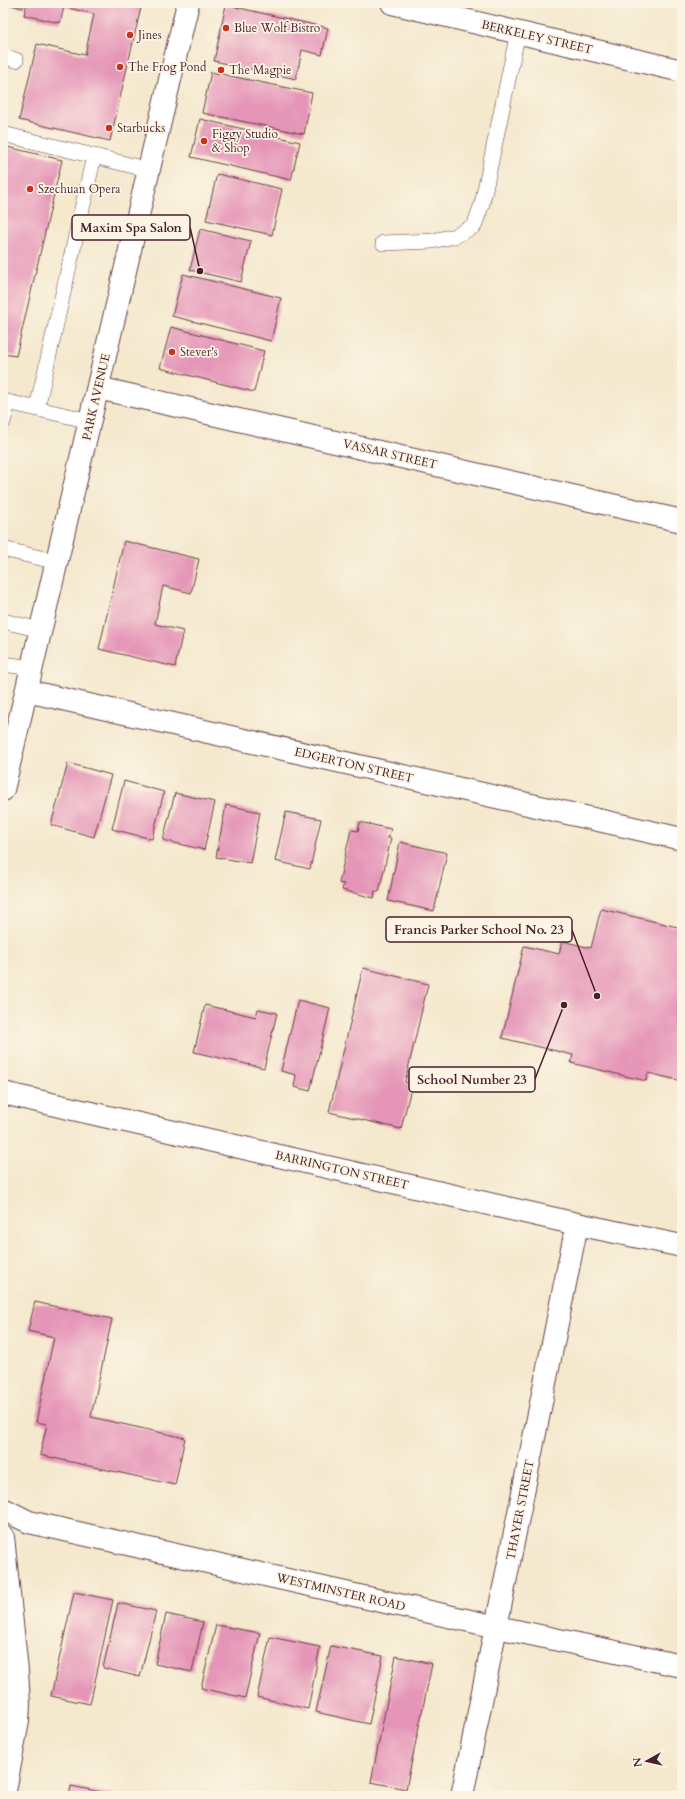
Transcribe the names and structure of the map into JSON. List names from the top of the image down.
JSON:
{
  "streets": {
    "street": [
      "BERKELEY STREET",
      "PARK AVENUE",
      "VASSAR STREET",
      "EDGERTON STREET",
      "BARRINGTON STREET",
      "THAYER STREET",
      "WESTMINSTER ROAD"
    ]
  },
  "crossings": [
    ["PARK AVENUE", "VASSAR STREET"],
    ["PARK AVENUE", "EDGERTON STREET"],
    ["BARRINGTON STREET", "THAYER STREET"],
    ["THAYER STREET", "WESTMINSTER ROAD"]
  ],
  "places": [
    "Blue Wolf Bistro",
    "Jines",
    "The Frog Pond",
    "The Magpie",
    "Starbucks",
    "Figgy Studio & Shop",
    "Szechuan Opera",
    "Maxim Spa Salon",
    "Stever's",
    "Francis Parker School No. 23",
    "School Number 23"
  ],
  "north": "left"
}
